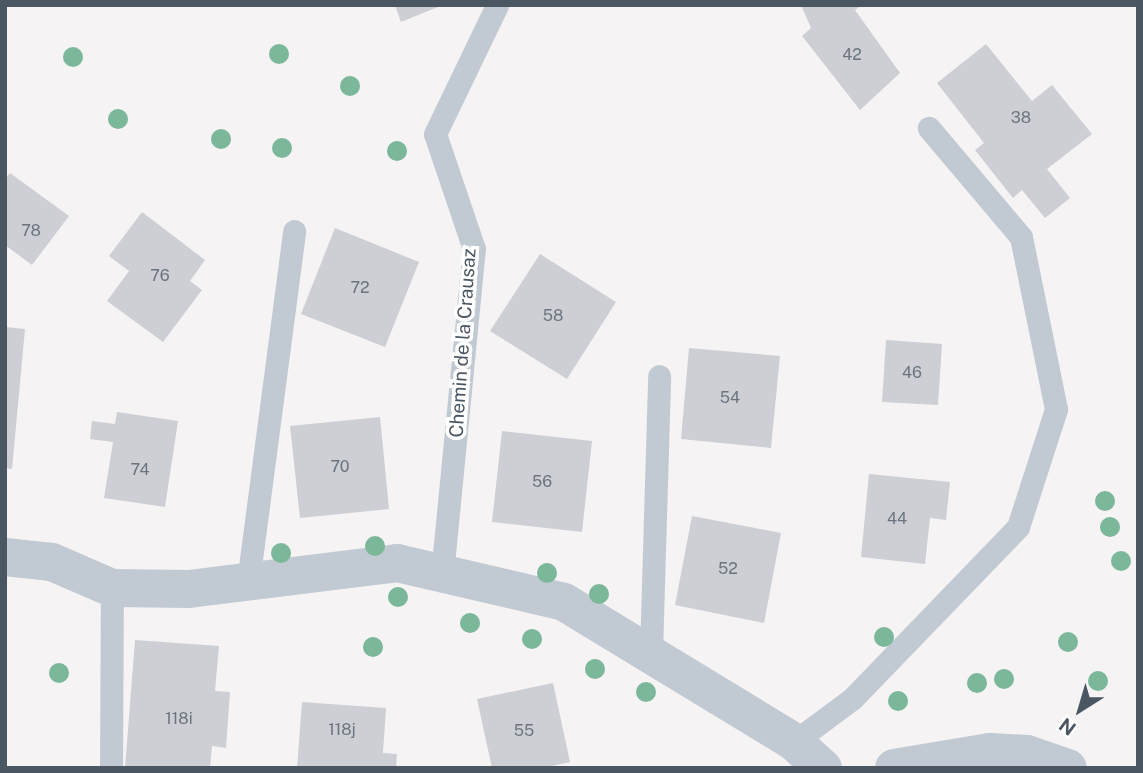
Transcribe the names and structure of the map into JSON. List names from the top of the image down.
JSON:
{
  "streets": {
    "lane": ["Chemin de la Crausaz"]
  },
  "house_numbers": [
    "42",
    "38",
    "78",
    "76",
    "72",
    "58",
    "46",
    "54",
    "70",
    "74",
    "56",
    "44",
    "52",
    "118i",
    "118j",
    "55"
  ],
  "north": "bottom left"
}
